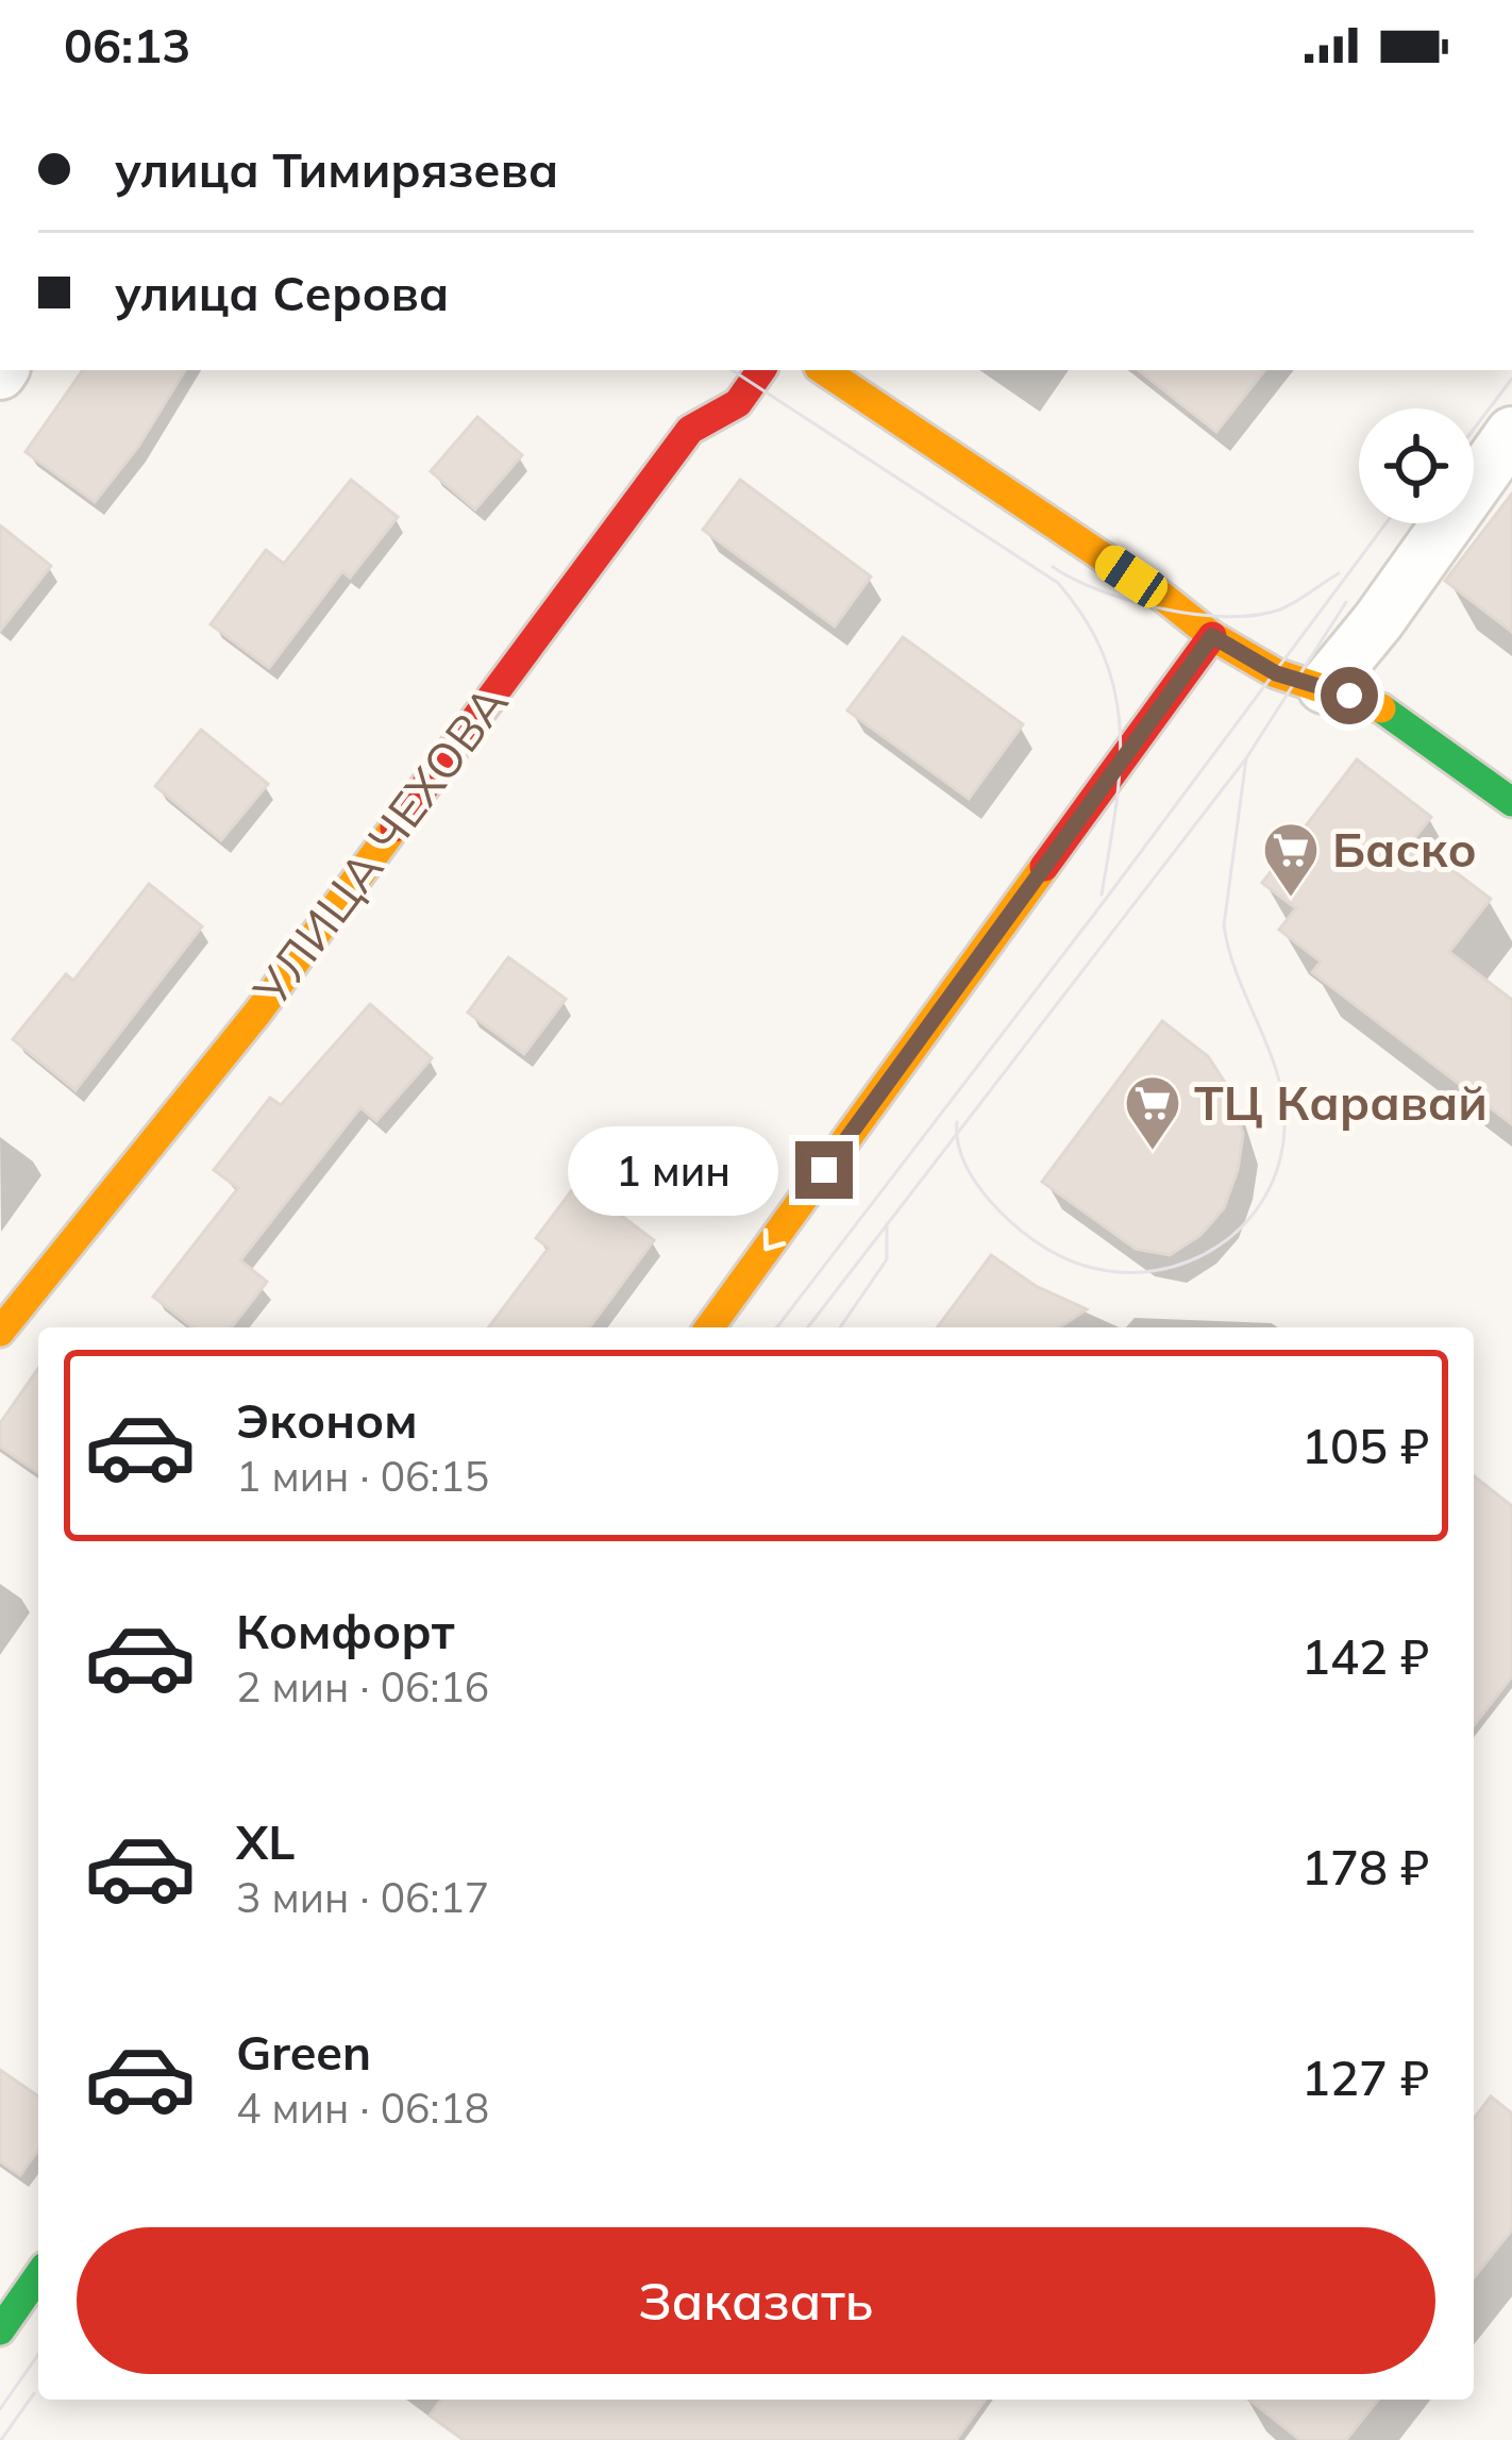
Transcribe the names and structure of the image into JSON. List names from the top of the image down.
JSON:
{
  "streets": {
    "street": ["УЛИЦА ЧЕХОВА"]
  },
  "places": {
    "supermarket": ["Баско", "ТЦ Каравай"]
  },
  "page": {
    "status": "06:13",
    "banner": ["улица Тимирязева", "улица Серова"],
    "bubble": "1 мин",
    "list": [
      {
        "name": "Эконом",
        "note": "1 мин · 06:15",
        "value": "105 ₽"
      },
      {
        "name": "Комфорт",
        "note": "2 мин · 06:16",
        "value": "142 ₽"
      },
      {
        "name": "XL",
        "note": "3 мин · 06:17",
        "value": "178 ₽"
      },
      {
        "name": "Green",
        "note": "4 мин · 06:18",
        "value": "127 ₽"
      }
    ],
    "buttons": "Заказать"
  }
}
